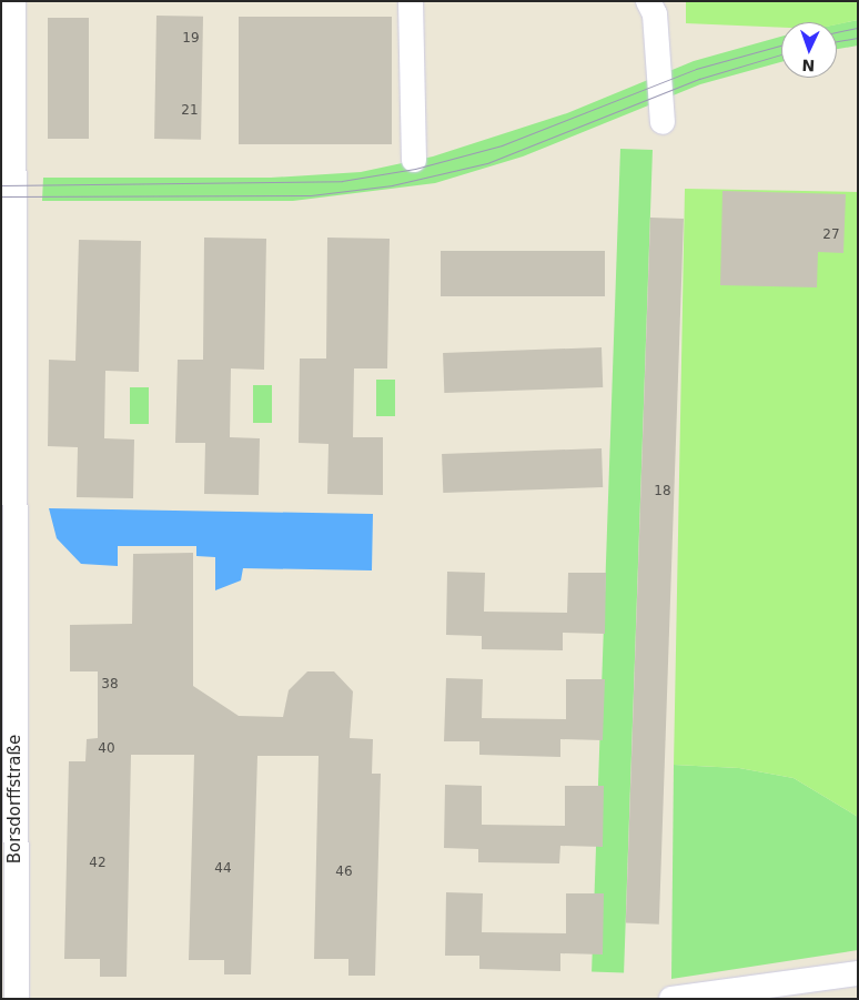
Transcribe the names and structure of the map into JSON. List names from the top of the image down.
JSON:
{
  "streets": {
    "street": ["Borsdorffstraße"]
  },
  "house_numbers": [
    "19",
    "21",
    "27",
    "18",
    "38",
    "40",
    "42",
    "44",
    "46"
  ],
  "north": "bottom"
}
